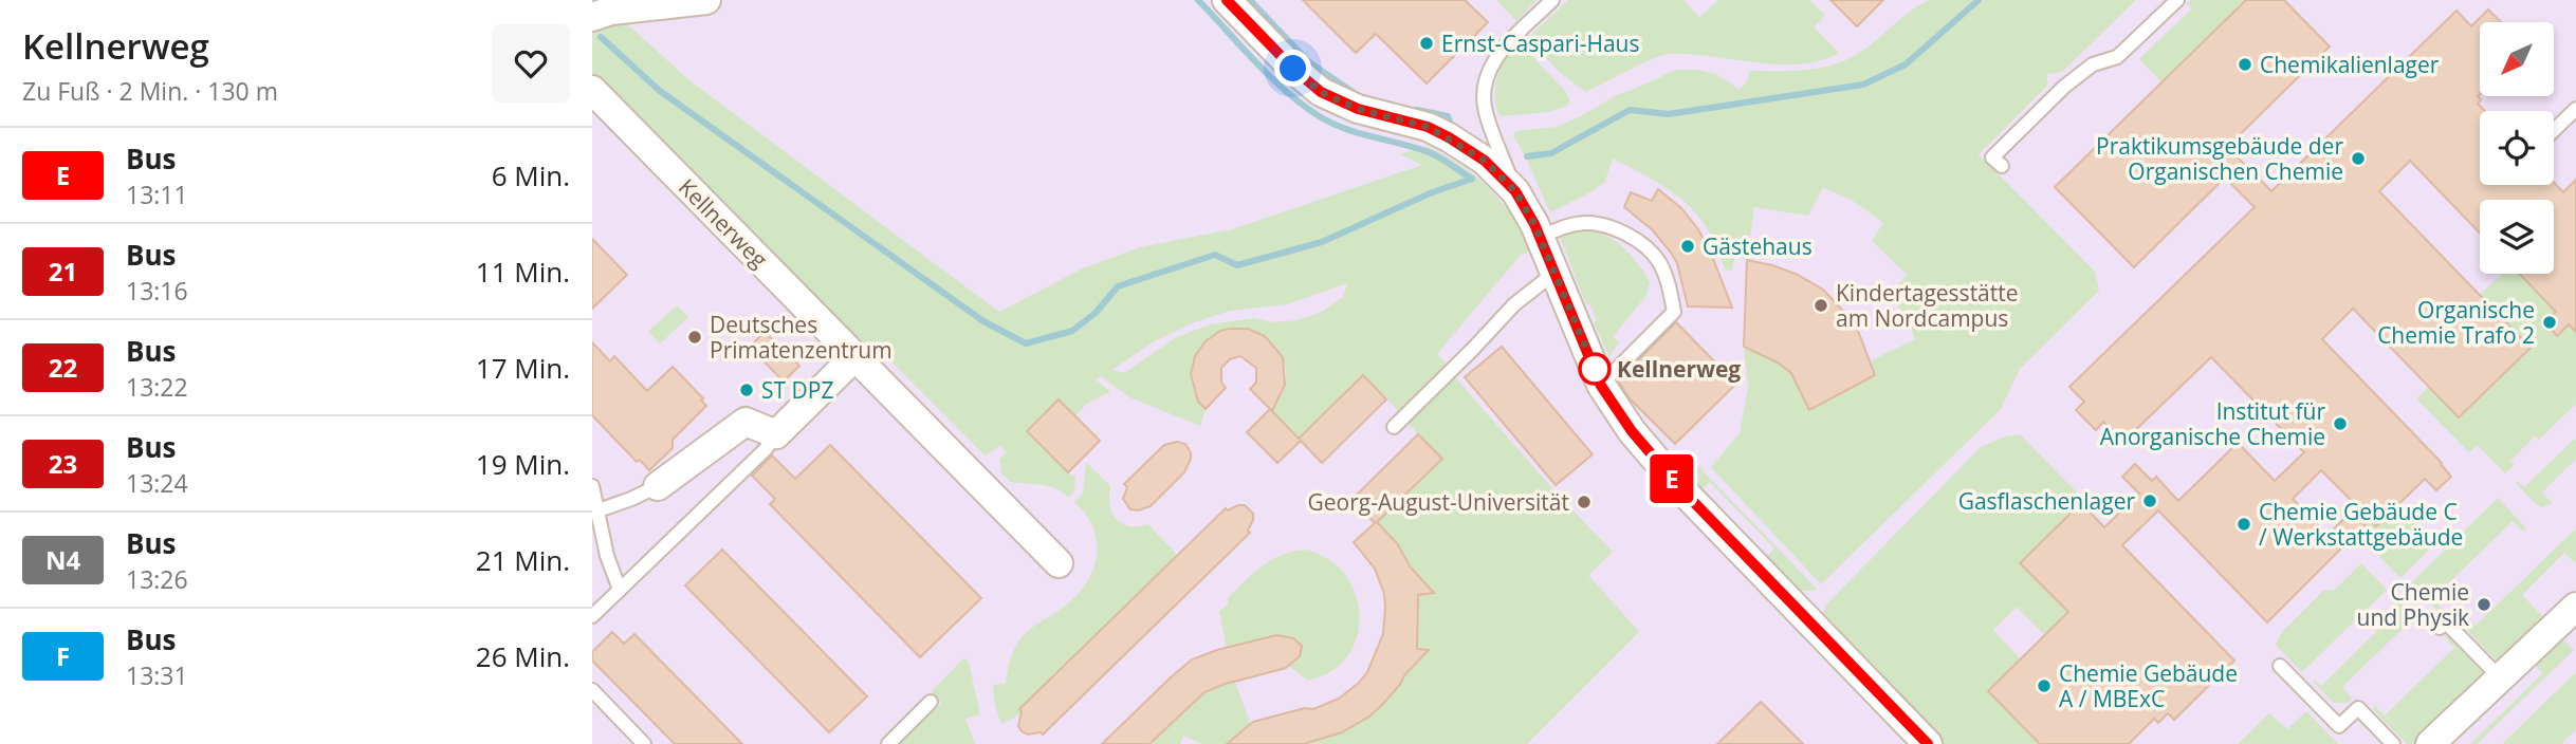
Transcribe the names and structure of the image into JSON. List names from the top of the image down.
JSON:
{
  "streets": {
    "street": ["Kellnerweg"]
  },
  "places": [
    "Ernst-Caspari-Haus",
    "Chemikalienlager",
    "Praktikumsgebäude der Organischen Chemie",
    "Gästehaus",
    "Kindertagesstätte am Nordcampus",
    "Organische Chemie Trafo 2",
    "Deutsches Primatenzentrum",
    "Kellnerweg",
    "ST DPZ",
    "Institut für Anorganische Chemie",
    "Gasflaschenlager",
    "Georg-August-Universität",
    "Chemie Gebäude C / Werkstattgebäude",
    "Chemie und Physik",
    "Chemie Gebäude A / MBExC"
  ],
  "lines": ["bus line E"],
  "north": "bottom left",
  "page": {
    "heading": ["Kellnerweg", "Zu Fuß · 2 Min. · 130 m"],
    "on_map": "E",
    "list": [
      {
        "mark": "E",
        "name": "Bus",
        "note": "13:11",
        "value": "6 Min."
      },
      {
        "mark": "21",
        "name": "Bus",
        "note": "13:16",
        "value": "11 Min."
      },
      {
        "mark": "22",
        "name": "Bus",
        "note": "13:22",
        "value": "17 Min."
      },
      {
        "mark": "23",
        "name": "Bus",
        "note": "13:24",
        "value": "19 Min."
      },
      {
        "mark": "N4",
        "name": "Bus",
        "note": "13:26",
        "value": "21 Min."
      },
      {
        "mark": "F",
        "name": "Bus",
        "note": "13:31",
        "value": "26 Min."
      }
    ]
  }
}
